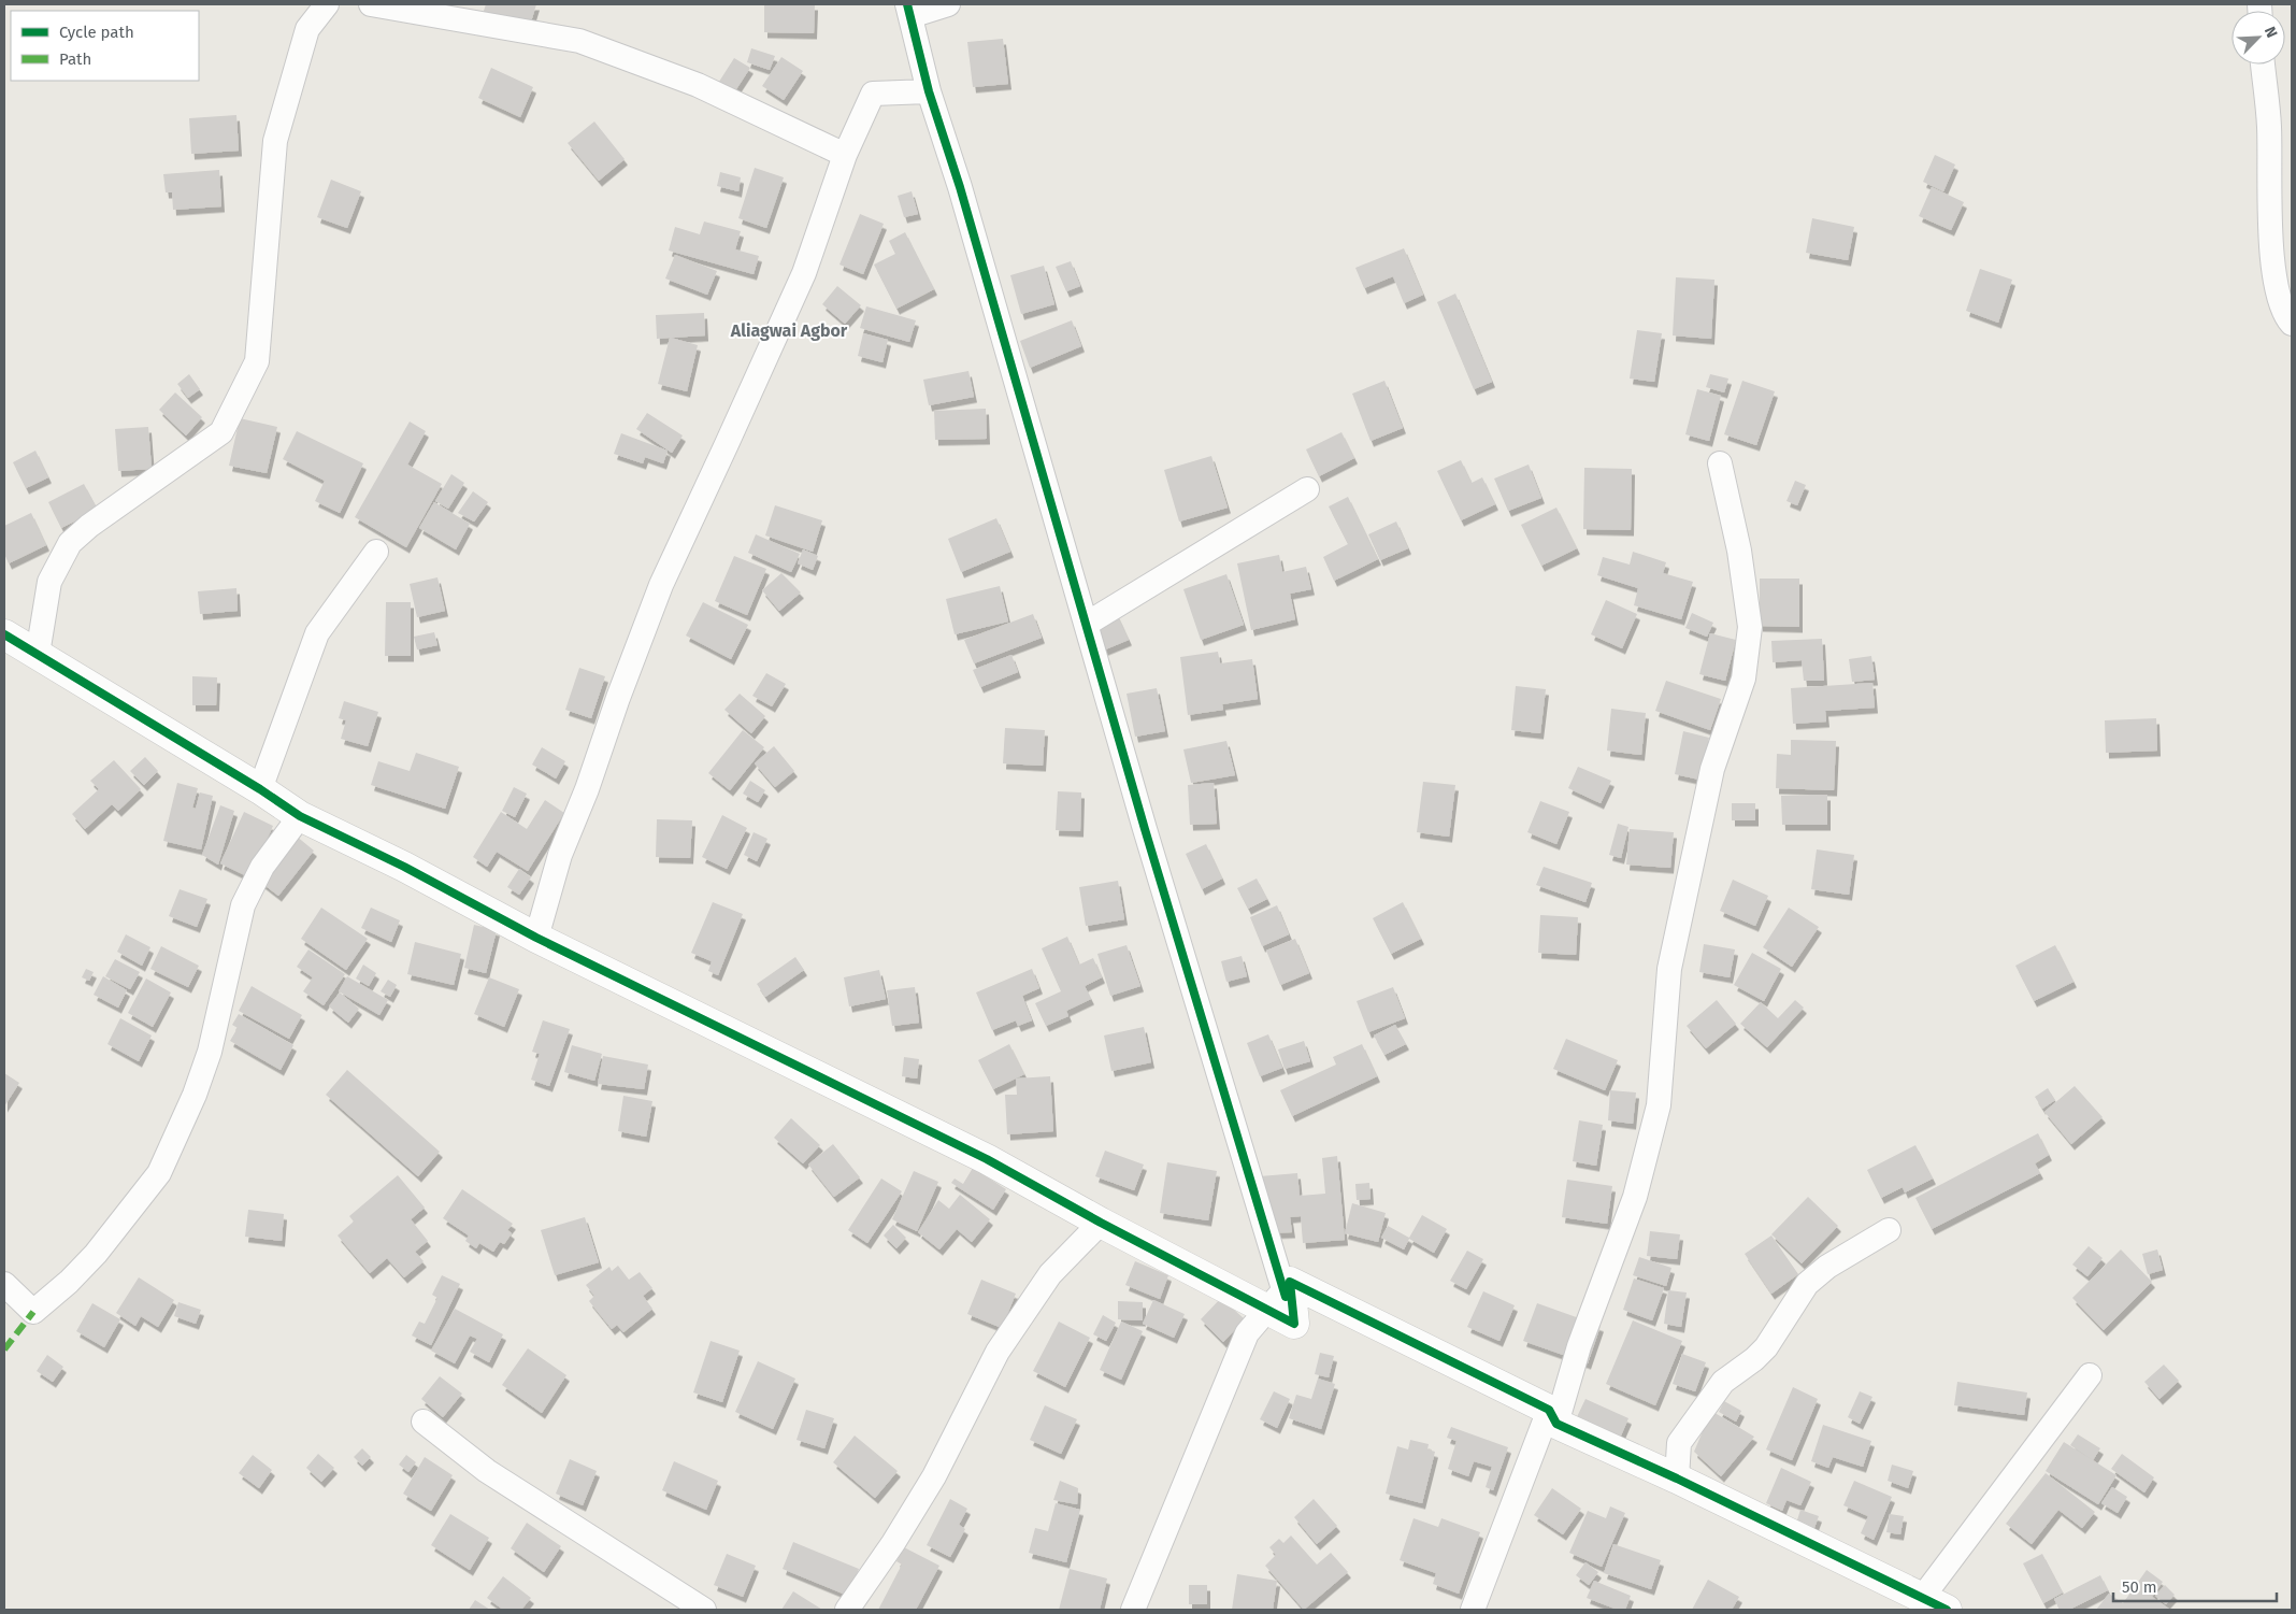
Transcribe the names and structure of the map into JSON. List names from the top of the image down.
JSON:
{
  "districts": ["Aliagwai Agbor"],
  "legend": ["Cycle path", "Path"],
  "scale_bar": "50 m",
  "north": "top right"
}
